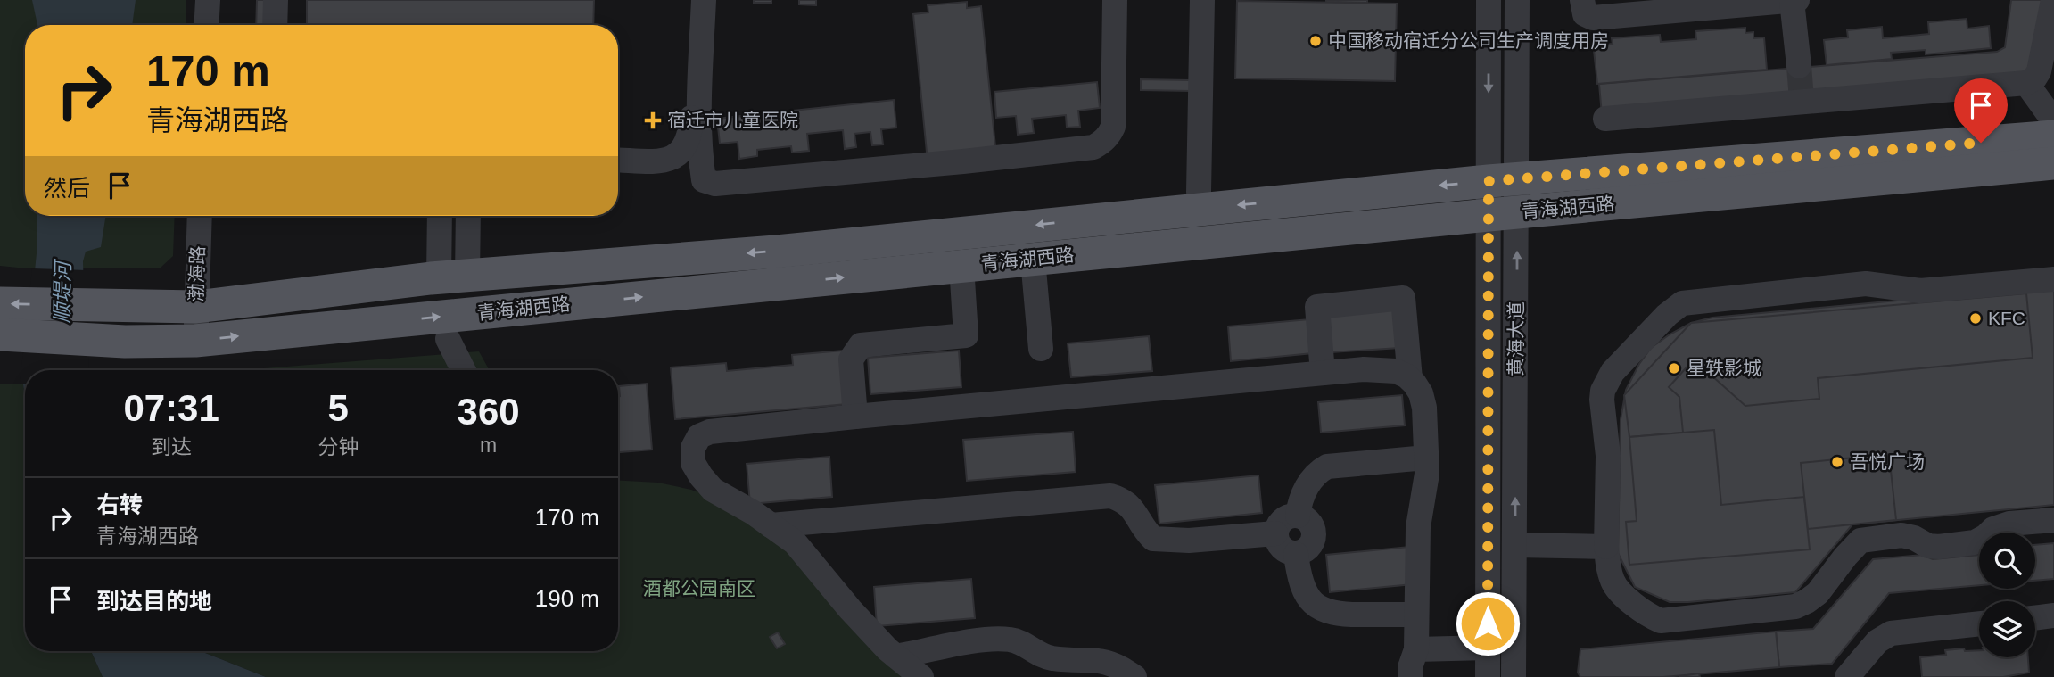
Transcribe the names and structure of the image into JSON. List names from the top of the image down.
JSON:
{
  "streets": {
    "main road": ["青海湖西路"],
    "street": ["渤海路", "黄海大道"]
  },
  "crossings": [
    ["青海湖西路", "渤海路"],
    ["青海湖西路", "黄海大道"]
  ],
  "water": ["顺堤河"],
  "parks": ["酒都公园南区"],
  "places": {
    "other": [
      "中国移动宿迁分公司生产调度用房",
      "KFC",
      "星轶影城",
      "吾悦广场"
    ],
    "health": ["宿迁市儿童医院"]
  },
  "page": {
    "turn": ["170 m", "青海湖西路"],
    "then": "然后",
    "eta": [
      "07:31",
      "到达",
      "5",
      "分钟",
      "360",
      "m"
    ],
    "list": [
      {
        "name": "右转",
        "note": "青海湖西路",
        "value": "170 m"
      },
      {
        "name": "到达目的地",
        "value": "190 m"
      }
    ]
  }
}
